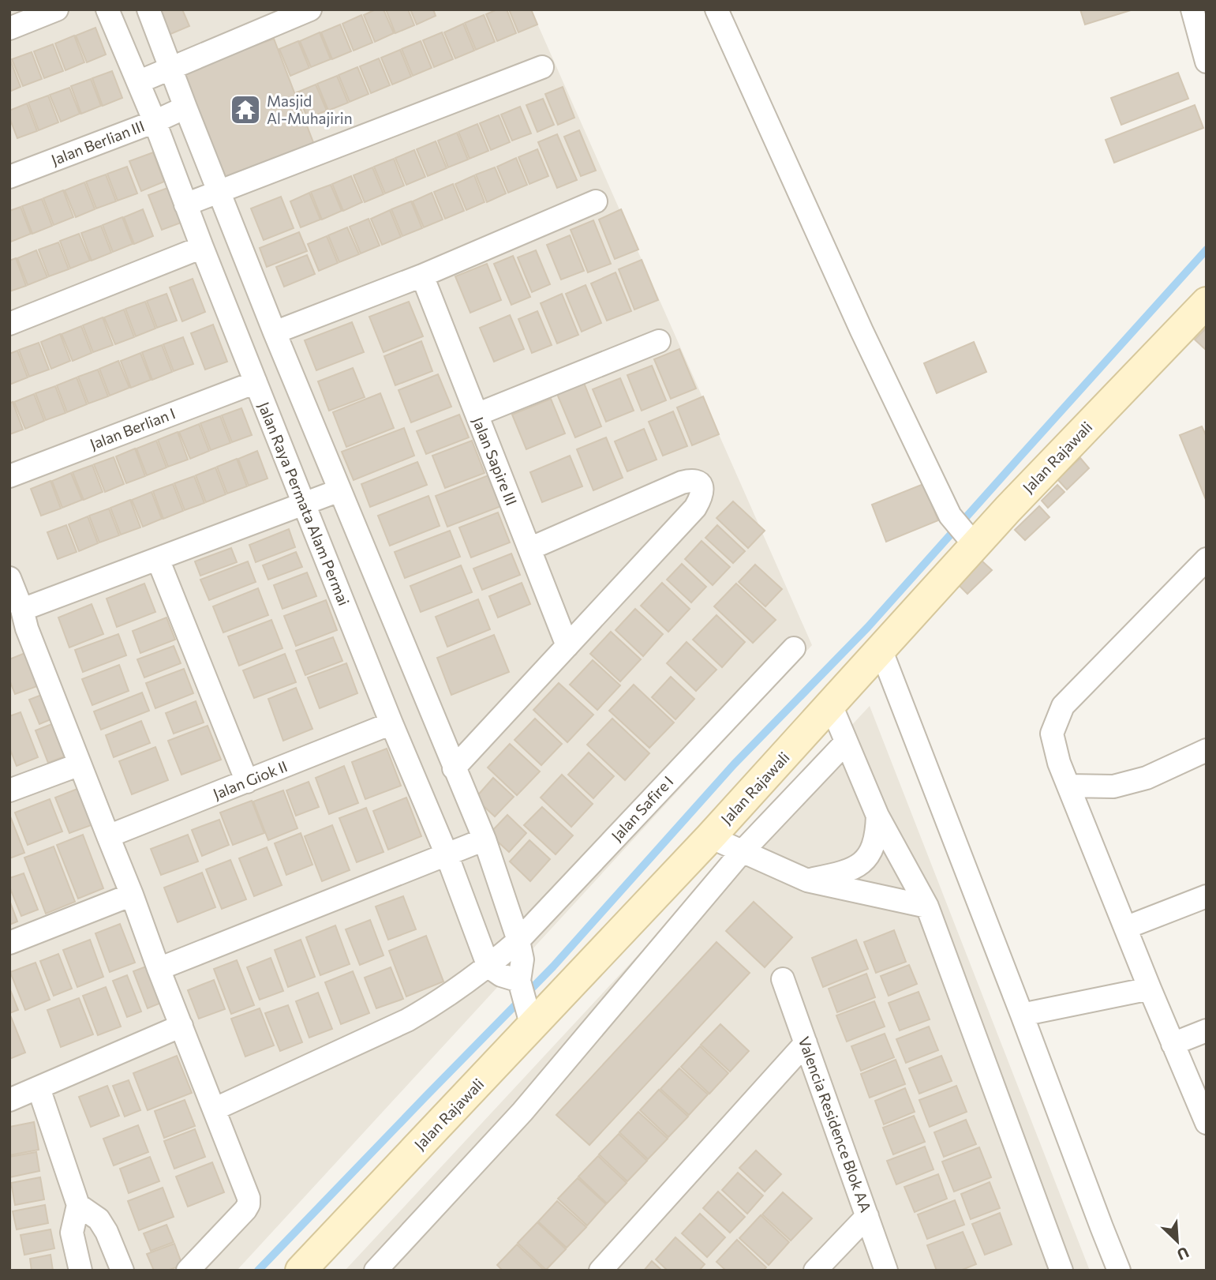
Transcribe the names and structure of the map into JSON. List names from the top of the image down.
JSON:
{
  "streets": {
    "street": [
      "Jalan Berlian III",
      "Jalan Berlian I",
      "Jalan Rajawali",
      "Jalan Sapire III",
      "Jalan Raya Permata Alam Permai",
      "Jalan Giok II",
      "Jalan Safire I",
      "Valencia Residence Blok AA"
    ]
  },
  "crossings": [
    ["Jalan Berlian III", "Jalan Raya Permata Alam Permai"],
    ["Jalan Berlian I", "Jalan Raya Permata Alam Permai"],
    ["Jalan Raya Permata Alam Permai", "Jalan Giok II"],
    ["Jalan Raya Permata Alam Permai", "Jalan Safire I"]
  ],
  "places": {
    "temple": ["Masjid Al-Muhajirin"]
  },
  "north": "bottom right"
}
